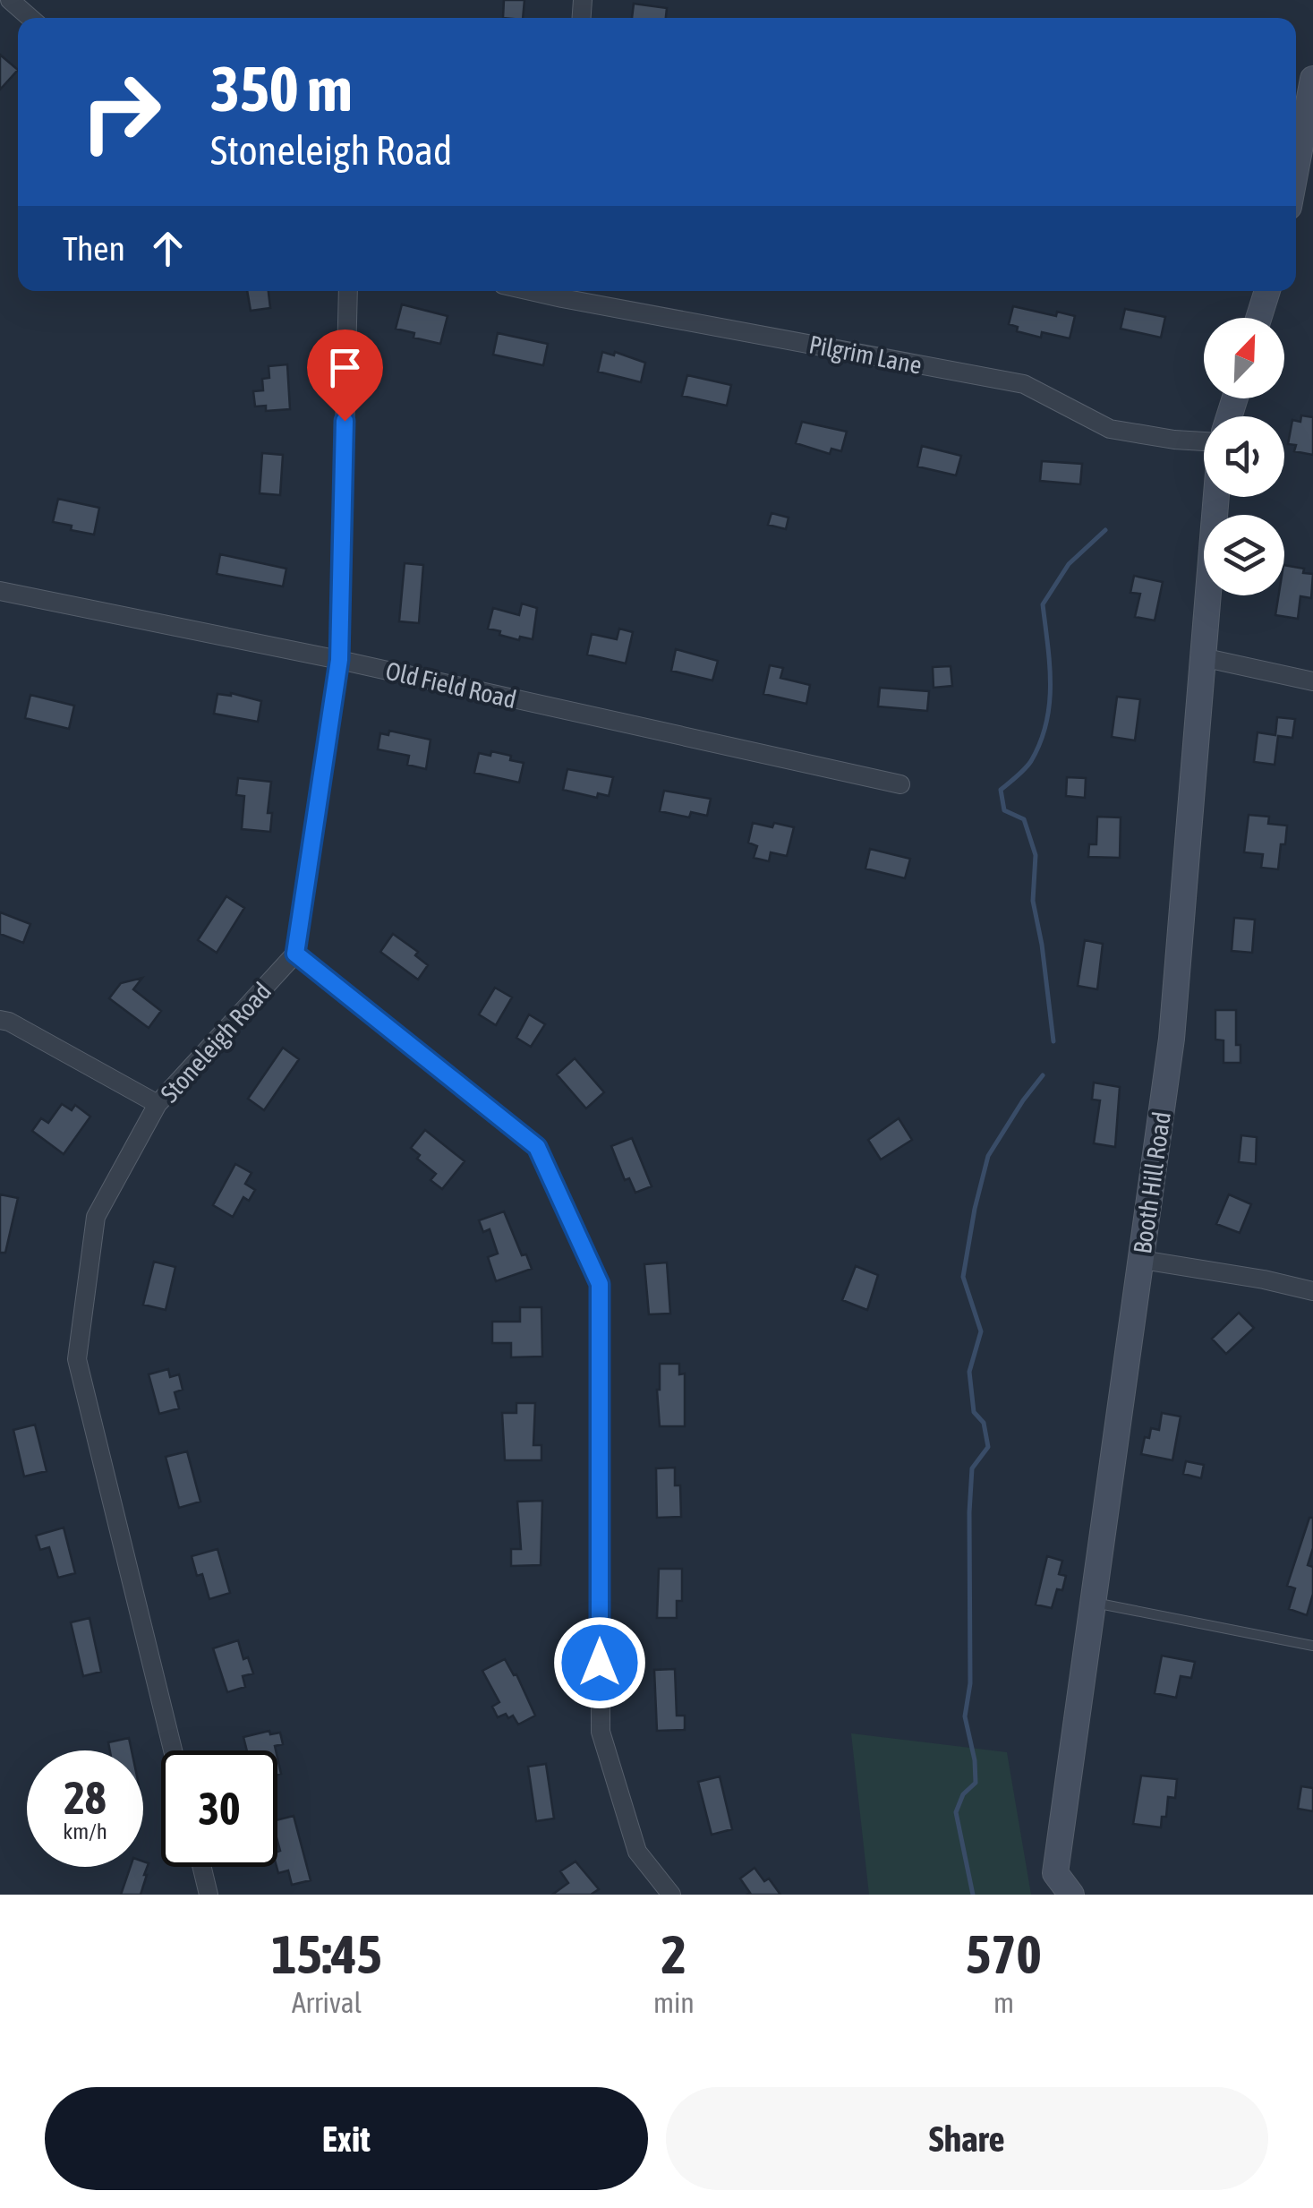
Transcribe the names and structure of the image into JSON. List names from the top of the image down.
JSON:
{
  "streets": {
    "street": [
      "Pilgrim Lane",
      "Old Field Road",
      "Stoneleigh Road",
      "Booth Hill Road"
    ]
  },
  "north": "top right",
  "page": {
    "turn": ["350 m", "Stoneleigh Road"],
    "then": "Then",
    "speed": "28 km/h",
    "limit": "30",
    "eta": [
      "15:45",
      "Arrival",
      "2",
      "min",
      "570",
      "m"
    ],
    "buttons": ["Exit", "Share"]
  }
}
